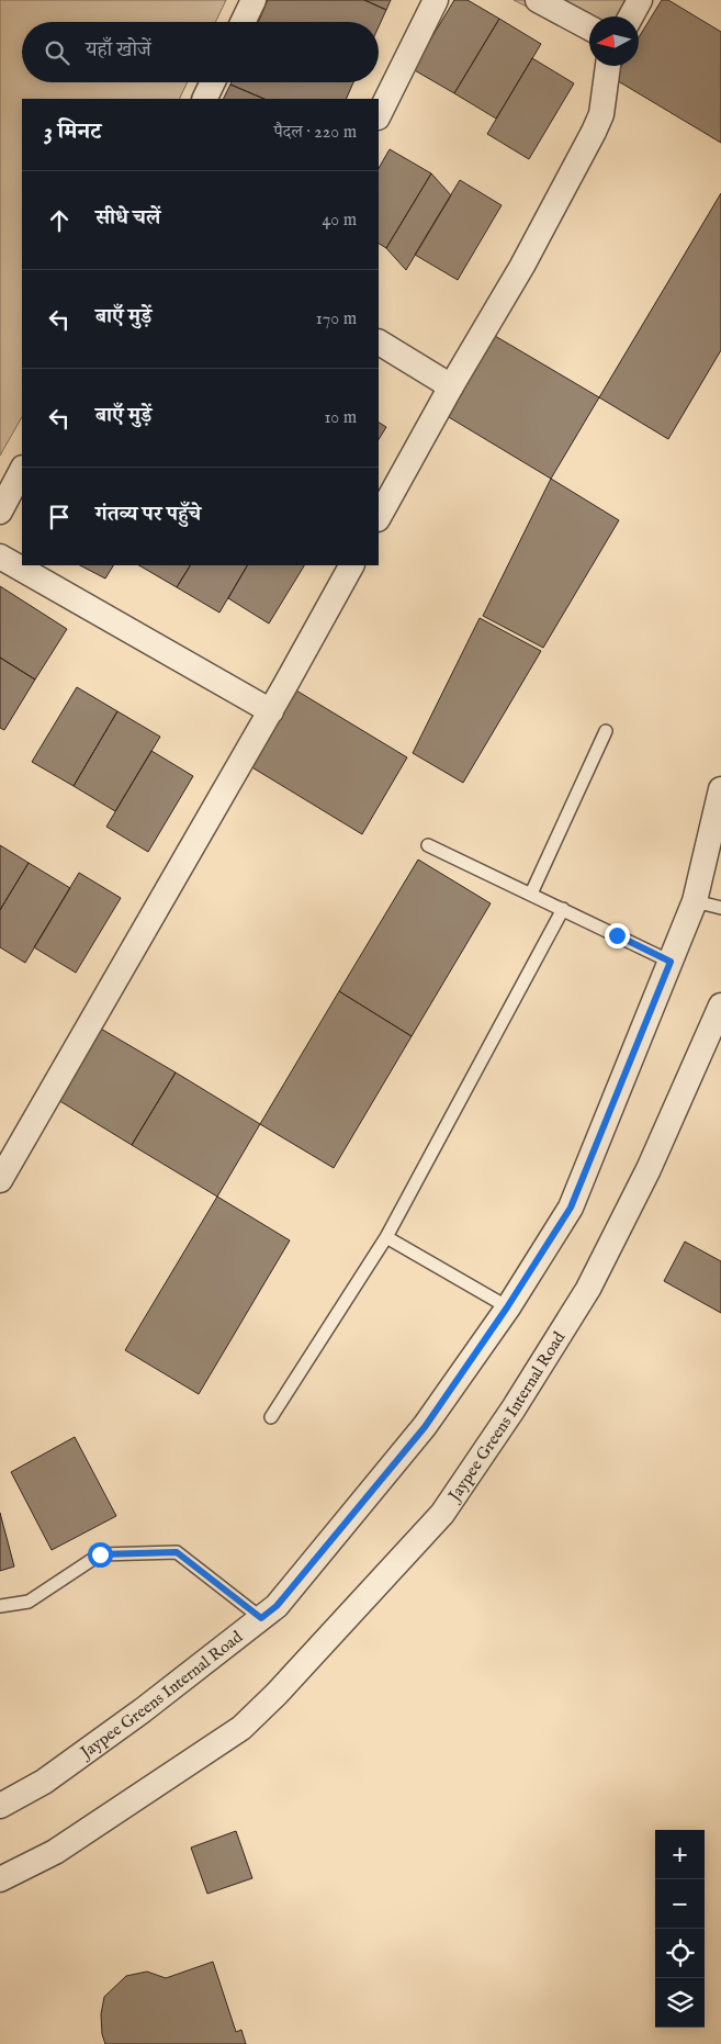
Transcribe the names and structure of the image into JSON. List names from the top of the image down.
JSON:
{
  "streets": {
    "street": ["Jaypee Greens Internal Road"]
  },
  "north": "left",
  "page": {
    "search": "यहाँ खोजें",
    "heading": ["3 मिनट", "पैदल · 220 m"],
    "list": [
      ["सीधे चलें", "40 m"],
      ["बाएँ मुड़ें", "170 m"],
      ["बाएँ मुड़ें", "10 m"],
      "गंतव्य पर पहुँचे"
    ],
    "map_buttons": ["+", "−"]
  }
}
